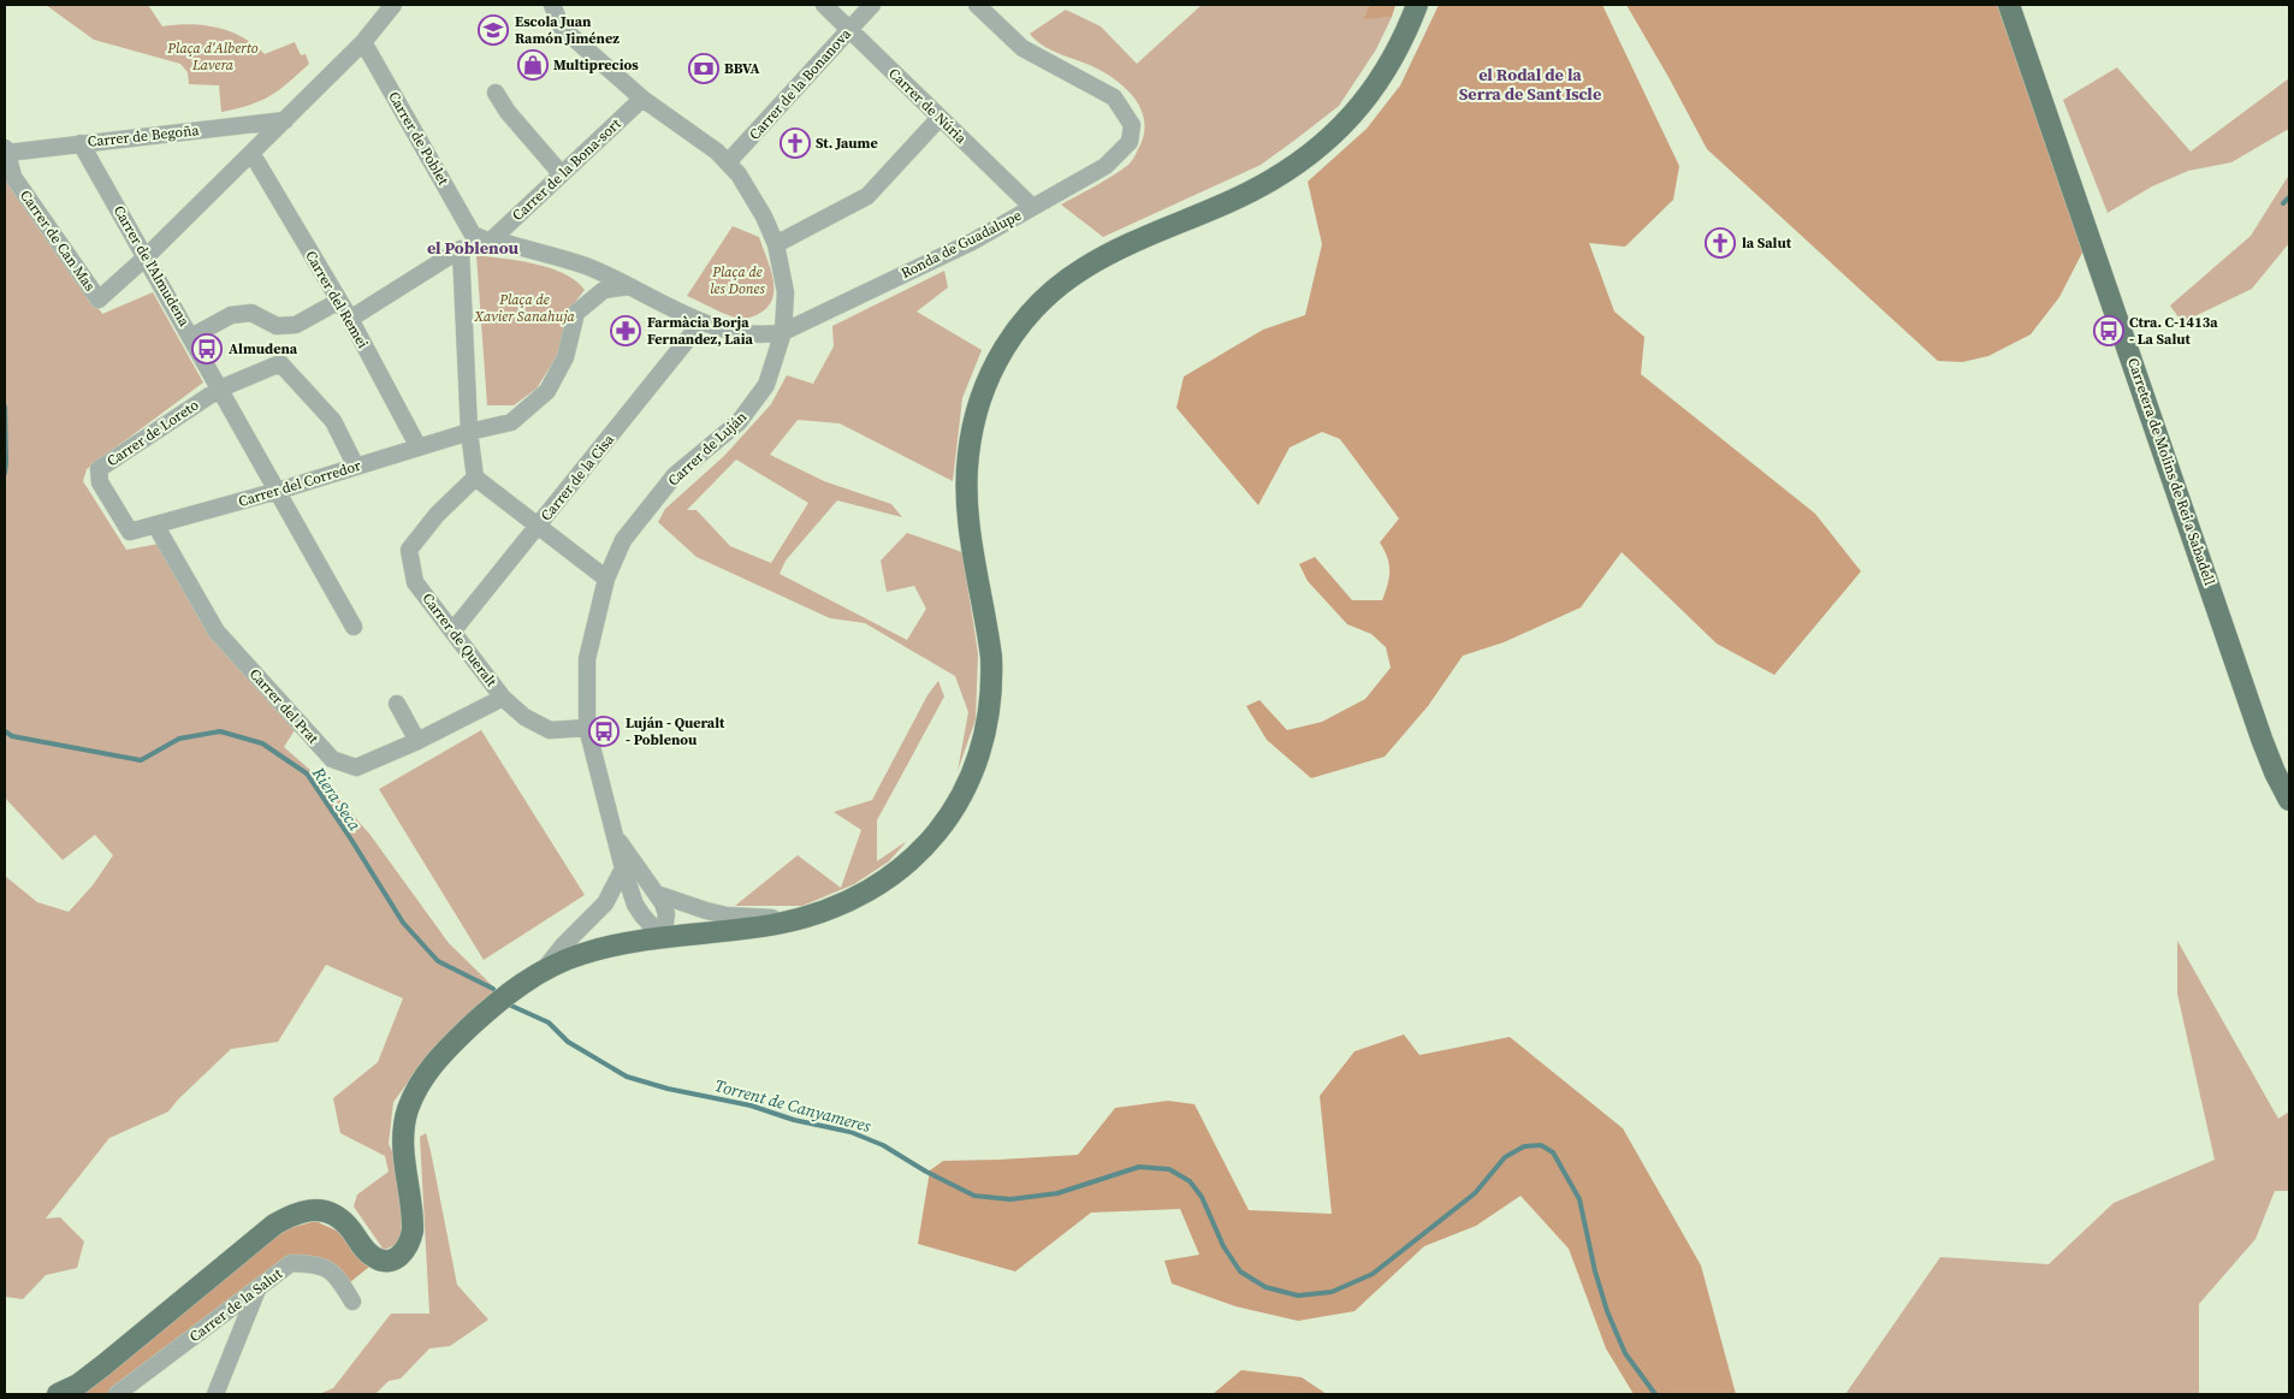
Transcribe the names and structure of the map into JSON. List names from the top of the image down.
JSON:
{
  "streets": {
    "main road": ["Carretera de Molins de Rei a Sabadell"],
    "street": [
      "Carrer de la Bonanova",
      "Carrer de Núria",
      "Carrer de Begoña",
      "Carrer de Poblet",
      "Carrer de la Bona-sort",
      "Carrer de Can Mas",
      "Ronda de Guadalupe",
      "Carrer de l'Almudena",
      "Carrer del Remei",
      "Carrer de Loreto",
      "Carrer de Luján",
      "Carrer de la Cisa",
      "Carrer del Corredor",
      "Carrer de Queralt",
      "Carrer del Prat",
      "Carrer de la Salut"
    ]
  },
  "crossings": [
    ["Carrer de la Bonanova", "Carrer de Núria"],
    ["Carrer de la Bonanova", "Carrer de Luján"],
    ["Carrer de Núria", "Ronda de Guadalupe"],
    ["Carrer de Begoña", "Carrer de Can Mas"],
    ["Carrer de Begoña", "Carrer de l'Almudena"],
    ["Carrer de Poblet", "Carrer de la Bona-sort"],
    ["Carrer de la Bona-sort", "Carrer de Luján"],
    ["Carrer de Can Mas", "Carrer de l'Almudena"],
    ["Ronda de Guadalupe", "Carrer de Luján"],
    ["Carrer de l'Almudena", "Carrer de Loreto"],
    ["Carrer de l'Almudena", "Carrer del Corredor"],
    ["Carrer del Remei", "Carrer del Corredor"],
    ["Carrer de Loreto", "Carrer del Corredor"],
    ["Carrer de Luján", "Carrer de Queralt"],
    ["Carrer de la Cisa", "Carrer de Queralt"],
    ["Carrer del Corredor", "Carrer del Prat"],
    ["Carrer de Queralt", "Carrer del Prat"]
  ],
  "districts": ["el Rodal de la Serra de Sant Iscle", "el Poblenou"],
  "water": ["Riera Seca", "Torrent de Canyameres"],
  "parks": ["Plaça d'Alberto Lavera", "Plaça de les Dones", "Plaça de Xavier Sanahuja"],
  "places": {
    "school or university": ["Escola Juan Ramón Jiménez"],
    "shop": ["Multiprecios"],
    "bank": ["BBVA"],
    "church": ["St. Jaume", "la Salut"],
    "pharmacy": ["Farmàcia Borja Fernandez, Laia"],
    "bus stop": ["Ctra. C-1413a - La Salut", "Almudena", "Luján - Queralt - Poblenou"]
  }
}
